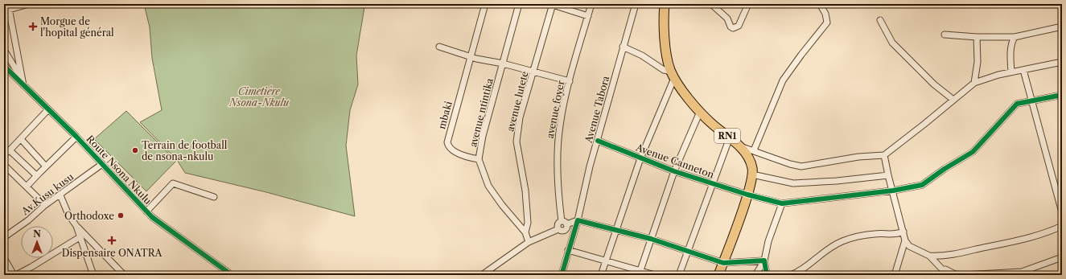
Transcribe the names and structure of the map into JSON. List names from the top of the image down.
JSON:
{
  "streets": {
    "highway": ["RN1"],
    "street": [
      "avenue lutete",
      "avenue foyer",
      "Avenue Tabora",
      "avenue ntintika",
      "mbaki",
      "Avenue Canneton",
      "Route Nsona Nkulu",
      "Av.Kusu kusu"
    ]
  },
  "crossings": [
    ["avenue lutete", "avenue ntintika"],
    ["Avenue Tabora", "Avenue Canneton"],
    ["avenue ntintika", "mbaki"],
    ["RN1", "Avenue Canneton"],
    ["Route Nsona Nkulu", "Av.Kusu kusu"]
  ],
  "parks": ["Cimetière Nsona-Nkulu"],
  "places": {
    "health": ["Morgue de l'hopital général", "Dispensaire ONATRA"],
    "other": ["Terrain de football de nsona-nkulu", "Orthodoxe"]
  },
  "north": "top"
}
